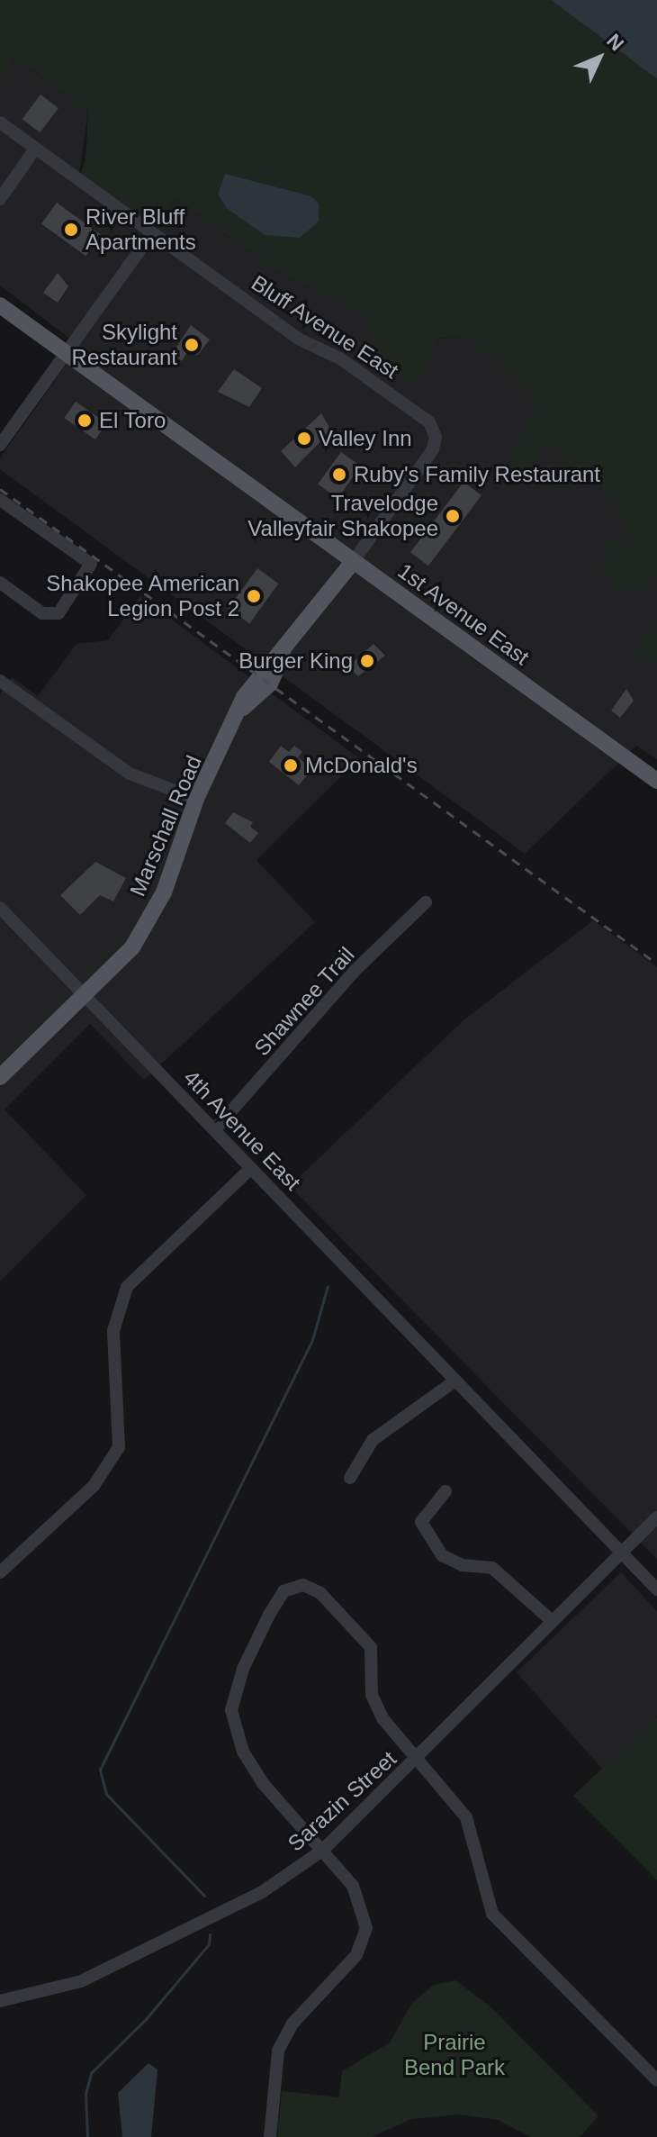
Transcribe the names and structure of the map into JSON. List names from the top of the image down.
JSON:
{
  "streets": {
    "main road": ["1st Avenue East", "Marschall Road"],
    "street": [
      "Bluff Avenue East",
      "Shawnee Trail",
      "4th Avenue East",
      "Sarazin Street"
    ]
  },
  "crossings": [
    ["Bluff Avenue East", "Marschall Road"],
    ["1st Avenue East", "Marschall Road"],
    ["Marschall Road", "4th Avenue East"],
    ["Shawnee Trail", "4th Avenue East"],
    ["4th Avenue East", "Sarazin Street"]
  ],
  "parks": ["Prairie Bend Park"],
  "places": [
    "River Bluff Apartments",
    "Skylight Restaurant",
    "El Toro",
    "Valley Inn",
    "Ruby's Family Restaurant",
    "Travelodge Valleyfair Shakopee",
    "Shakopee American Legion Post 2",
    "Burger King",
    "McDonald's"
  ],
  "north": "top right"
}
